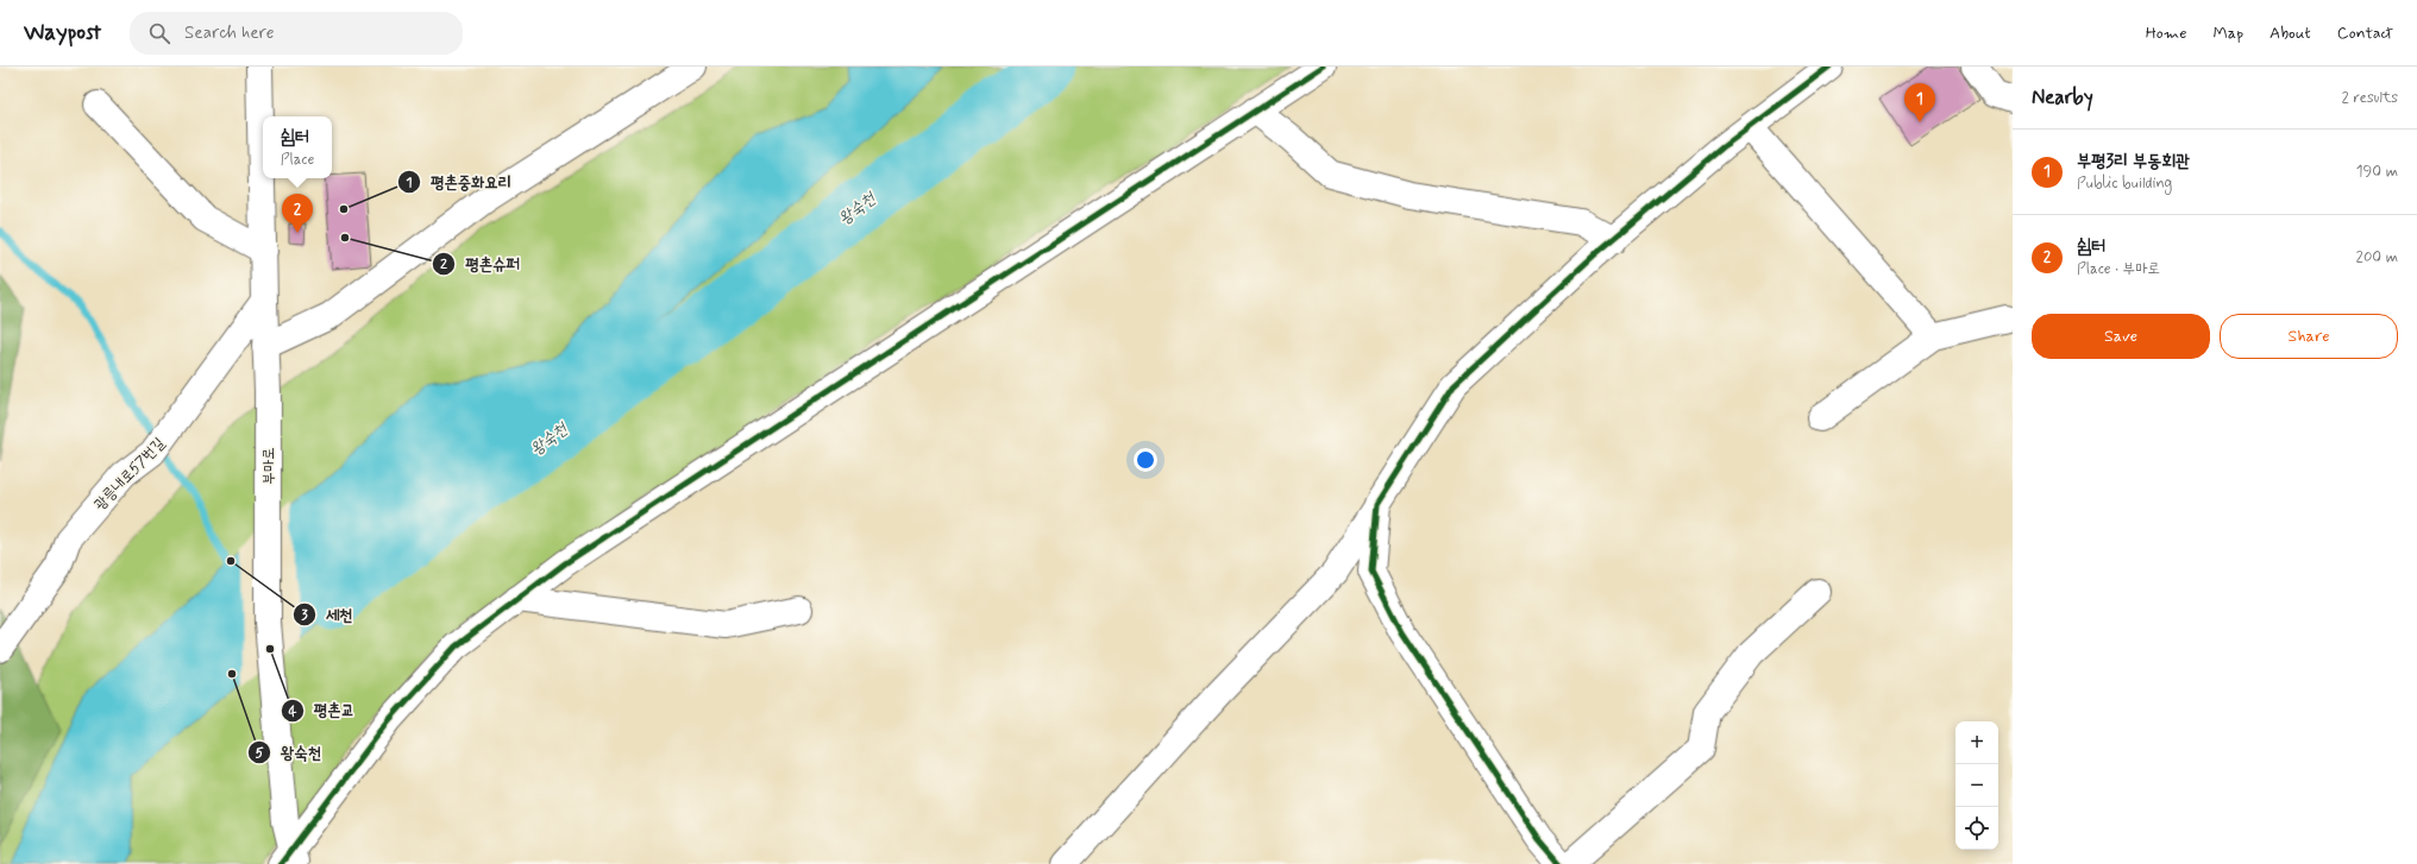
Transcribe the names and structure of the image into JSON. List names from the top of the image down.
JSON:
{
  "streets": {
    "street": ["부마로", "광릉내로57번길"]
  },
  "crossings": [
    ["부마로", "광릉내로57번길"]
  ],
  "water": ["왕숙천"],
  "places": [
    "평촌중화요리",
    "평촌슈퍼",
    "세천",
    "평촌교",
    "왕숙천"
  ],
  "page": {
    "header": "Waypost",
    "search": "Search here",
    "nav": [
      "Home",
      "Map",
      "About",
      "Contact"
    ],
    "heading": ["Nearby", "2 results"],
    "pins": ["1", "2"],
    "popup": ["쉼터", "Place"],
    "list": [
      {
        "mark": "1",
        "name": "부평3리 부동회관",
        "note": "Public building",
        "value": "190 m"
      },
      {
        "mark": "2",
        "name": "쉼터",
        "note": "Place · 부마로",
        "value": "200 m"
      }
    ],
    "buttons": ["Save", "Share"],
    "map_buttons": ["+", "−"]
  }
}
